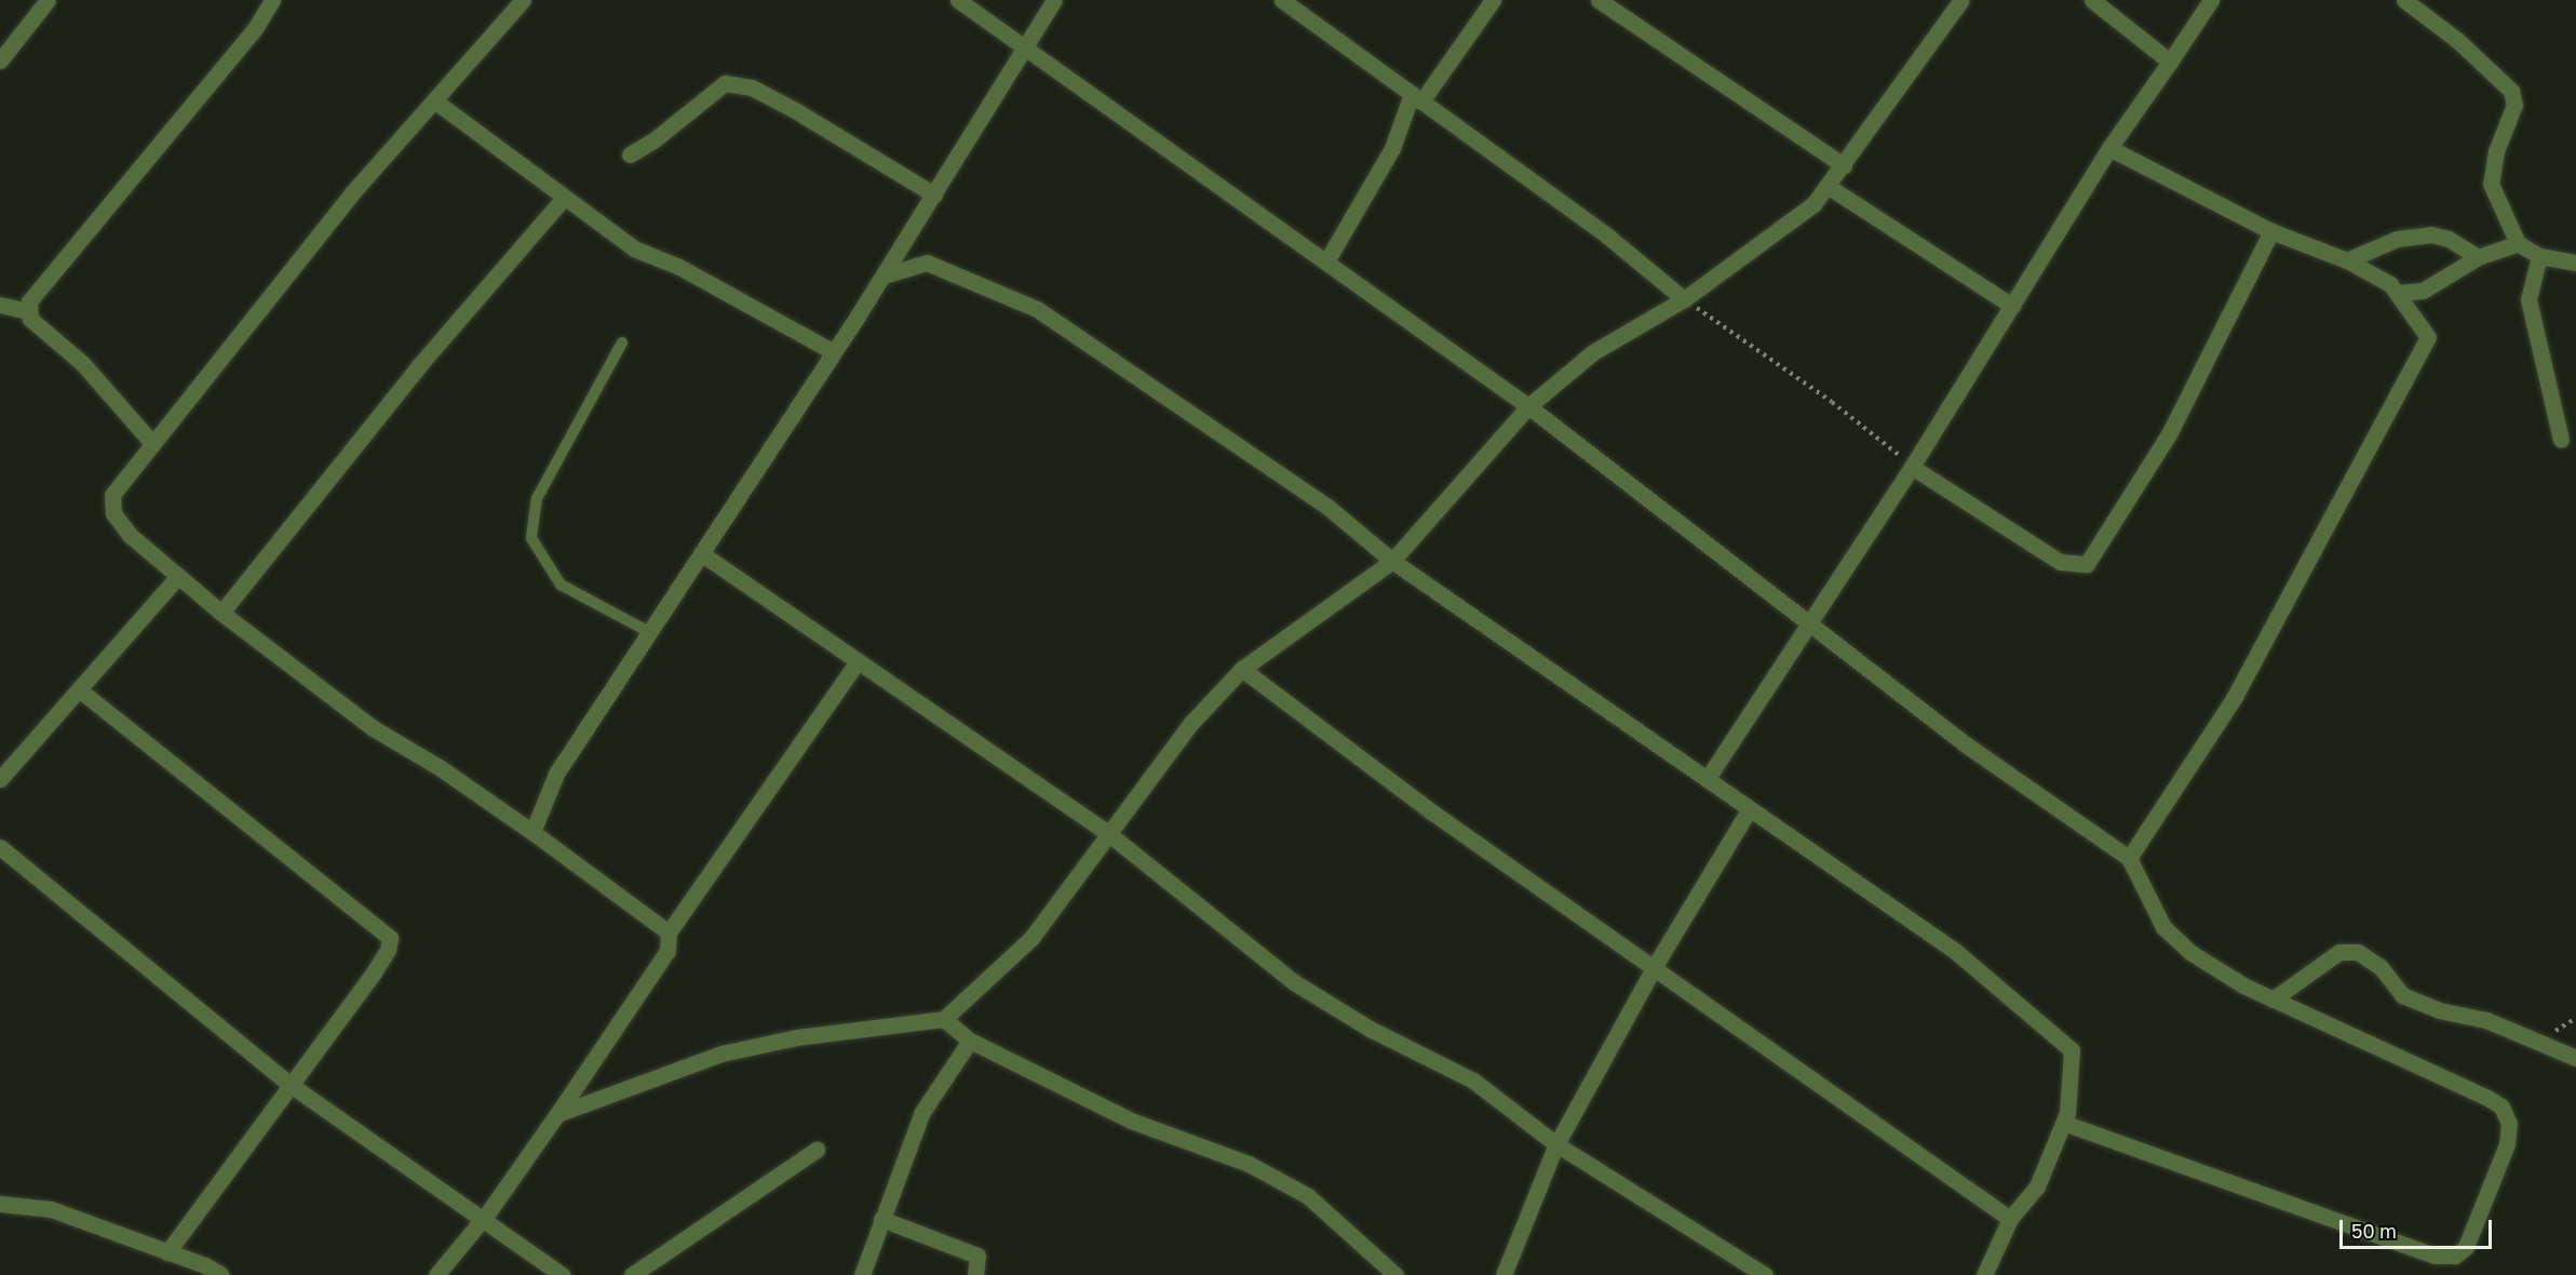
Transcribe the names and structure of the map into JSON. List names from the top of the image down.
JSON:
{
  "scale_bar": "50 m"
}
